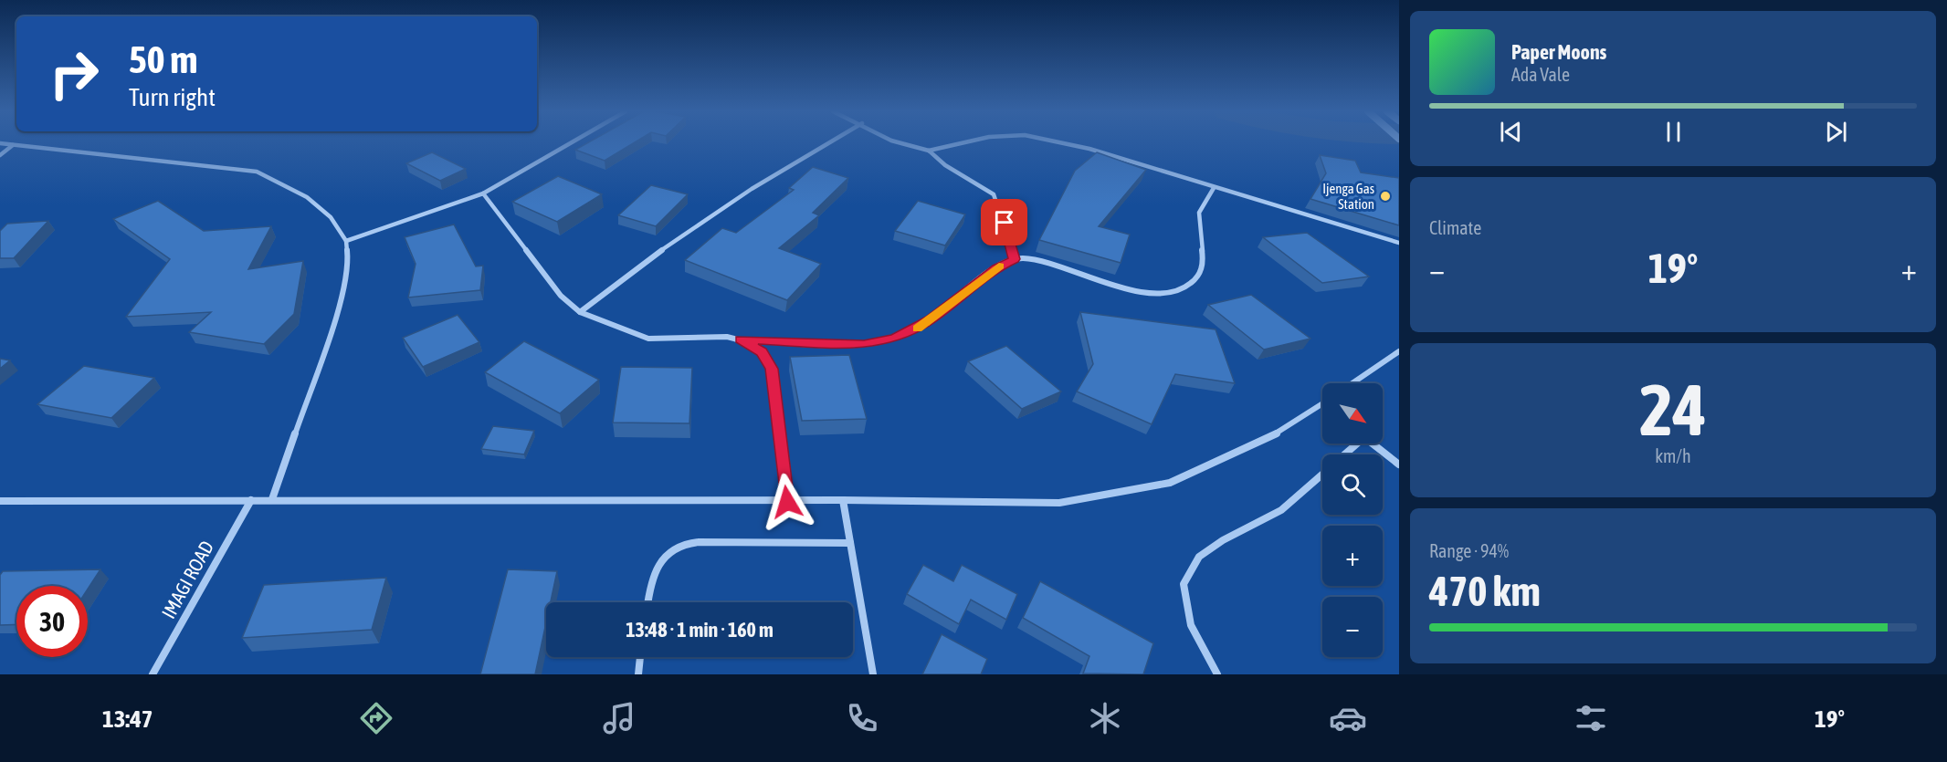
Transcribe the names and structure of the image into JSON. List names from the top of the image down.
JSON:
{
  "streets": {
    "street": ["IMAGI ROAD"]
  },
  "places": ["Ijenga Gas Station"],
  "north": "bottom right",
  "page": {
    "turn": ["50 m", "Turn right"],
    "song": ["Paper Moons", "Ada Vale"],
    "tile": [
      "Climate",
      ["24", "km/h"],
      ["Range · 94%", "470 km"]
    ],
    "heat": ["−", "19°", "+"],
    "map_buttons": ["+", "−"],
    "limit": "30",
    "trip": "13:48 · 1 min · 160 m",
    "tabs": ["13:47", "19°"]
  }
}
